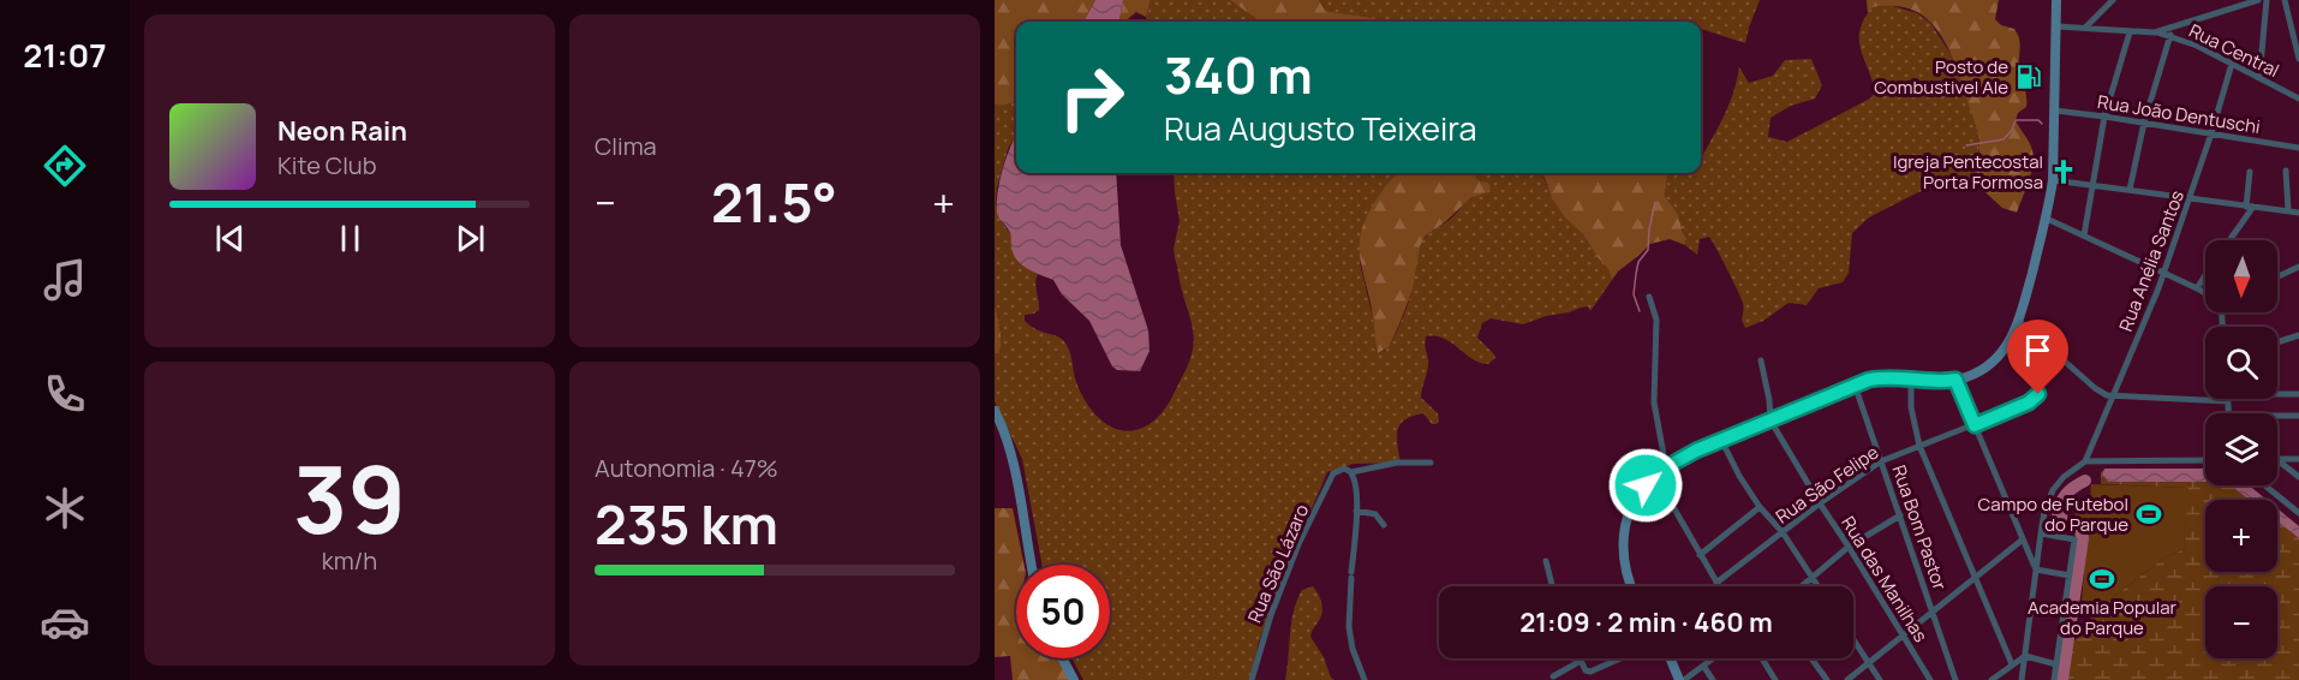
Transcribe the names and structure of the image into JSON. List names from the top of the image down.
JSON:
{
  "streets": {
    "street": [
      "Rua Central",
      "Rua João Dentuschi",
      "Rua Anélia Santos",
      "Rua São Felipe",
      "Rua Bom Pastor",
      "Rua São Lázaro",
      "Rua das Manilhas"
    ]
  },
  "crossings": [
    ["Rua Central", "Rua Anélia Santos"],
    ["Rua João Dentuschi", "Rua Anélia Santos"],
    ["Rua São Felipe", "Rua Bom Pastor"],
    ["Rua São Felipe", "Rua das Manilhas"]
  ],
  "places": {
    "fuel station": ["Posto de Combustivel Ale"],
    "church": ["Igreja Pentecostal Porta Formosa"],
    "sports": ["Campo de Futebol do Parque", "Academia Popular do Parque"]
  },
  "north": "bottom",
  "page": {
    "tabs": "21:07",
    "tile": [
      "Clima",
      ["39", "km/h"],
      ["Autonomia · 47%", "235 km"]
    ],
    "turn": ["340 m", "Rua Augusto Teixeira"],
    "song": ["Neon Rain", "Kite Club"],
    "heat": ["−", "21.5°", "+"],
    "map_buttons": ["+", "−"],
    "limit": "50",
    "trip": "21:09 · 2 min · 460 m"
  }
}
